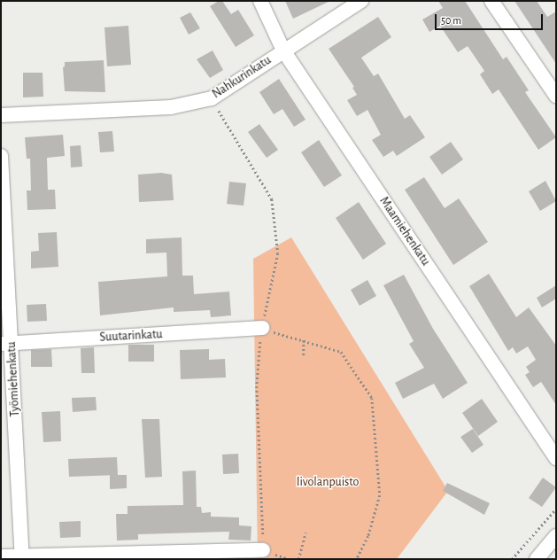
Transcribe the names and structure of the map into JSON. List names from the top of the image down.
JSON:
{
  "streets": {
    "street": [
      "Nahkurinkatu",
      "Maamiehenkatu",
      "Suutarinkatu",
      "Työmiehenkatu"
    ]
  },
  "crossings": [
    ["Nahkurinkatu", "Maamiehenkatu"],
    ["Suutarinkatu", "Työmiehenkatu"]
  ],
  "parks": ["Iivolanpuisto"],
  "scale_bar": "50 m"
}
